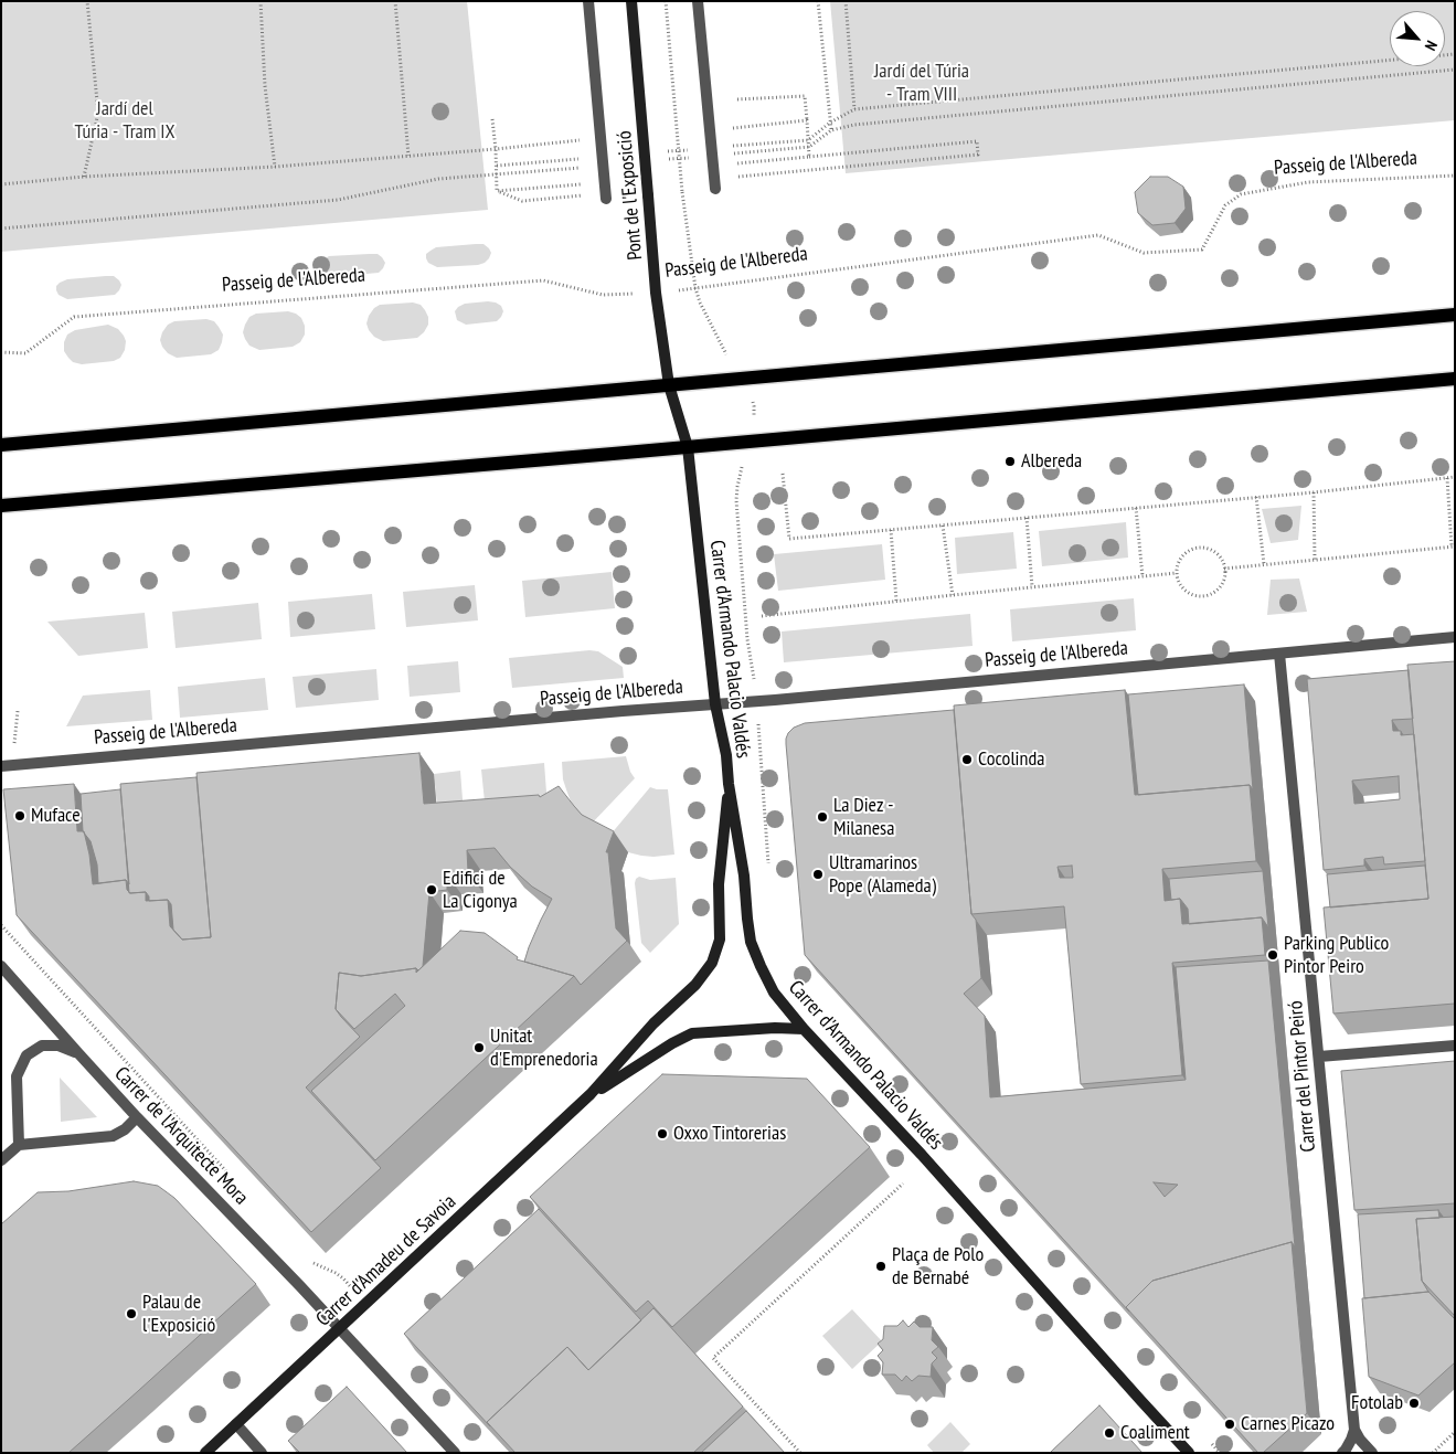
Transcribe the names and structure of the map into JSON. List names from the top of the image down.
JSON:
{
  "streets": {
    "street": [
      "Passeig de l'Albereda",
      "Pont de l'Exposició",
      "Carrer d'Armando Palacio Valdés",
      "Carrer del Pintor Peiró",
      "Carrer de l'Arquitecte Mora",
      "Carrer d'Amadeu de Savoia"
    ]
  },
  "crossings": [
    ["Passeig de l'Albereda", "Pont de l'Exposició"],
    ["Passeig de l'Albereda", "Carrer d'Armando Palacio Valdés"],
    ["Passeig de l'Albereda", "Carrer del Pintor Peiró"],
    ["Pont de l'Exposició", "Carrer d'Armando Palacio Valdés"],
    ["Carrer d'Armando Palacio Valdés", "Carrer d'Amadeu de Savoia"],
    ["Carrer de l'Arquitecte Mora", "Carrer d'Amadeu de Savoia"]
  ],
  "parks": ["Jardí del Túria - Tram VIII", "Jardí del Túria - Tram IX"],
  "places": [
    "Albereda",
    "Cocolinda",
    "Muface",
    "La Diez - Milanesa",
    "Ultramarinos Pope (Alameda)",
    "Edifici de La Cigonya",
    "Parking Publico Pintor Peiro",
    "Unitat d'Emprenedoria",
    "Oxxo Tintorerias",
    "Plaça de Polo de Bernabé",
    "Palau de l'Exposició",
    "Fotolab",
    "Carnes Picazo",
    "Coaliment"
  ],
  "north": "bottom right"
}
